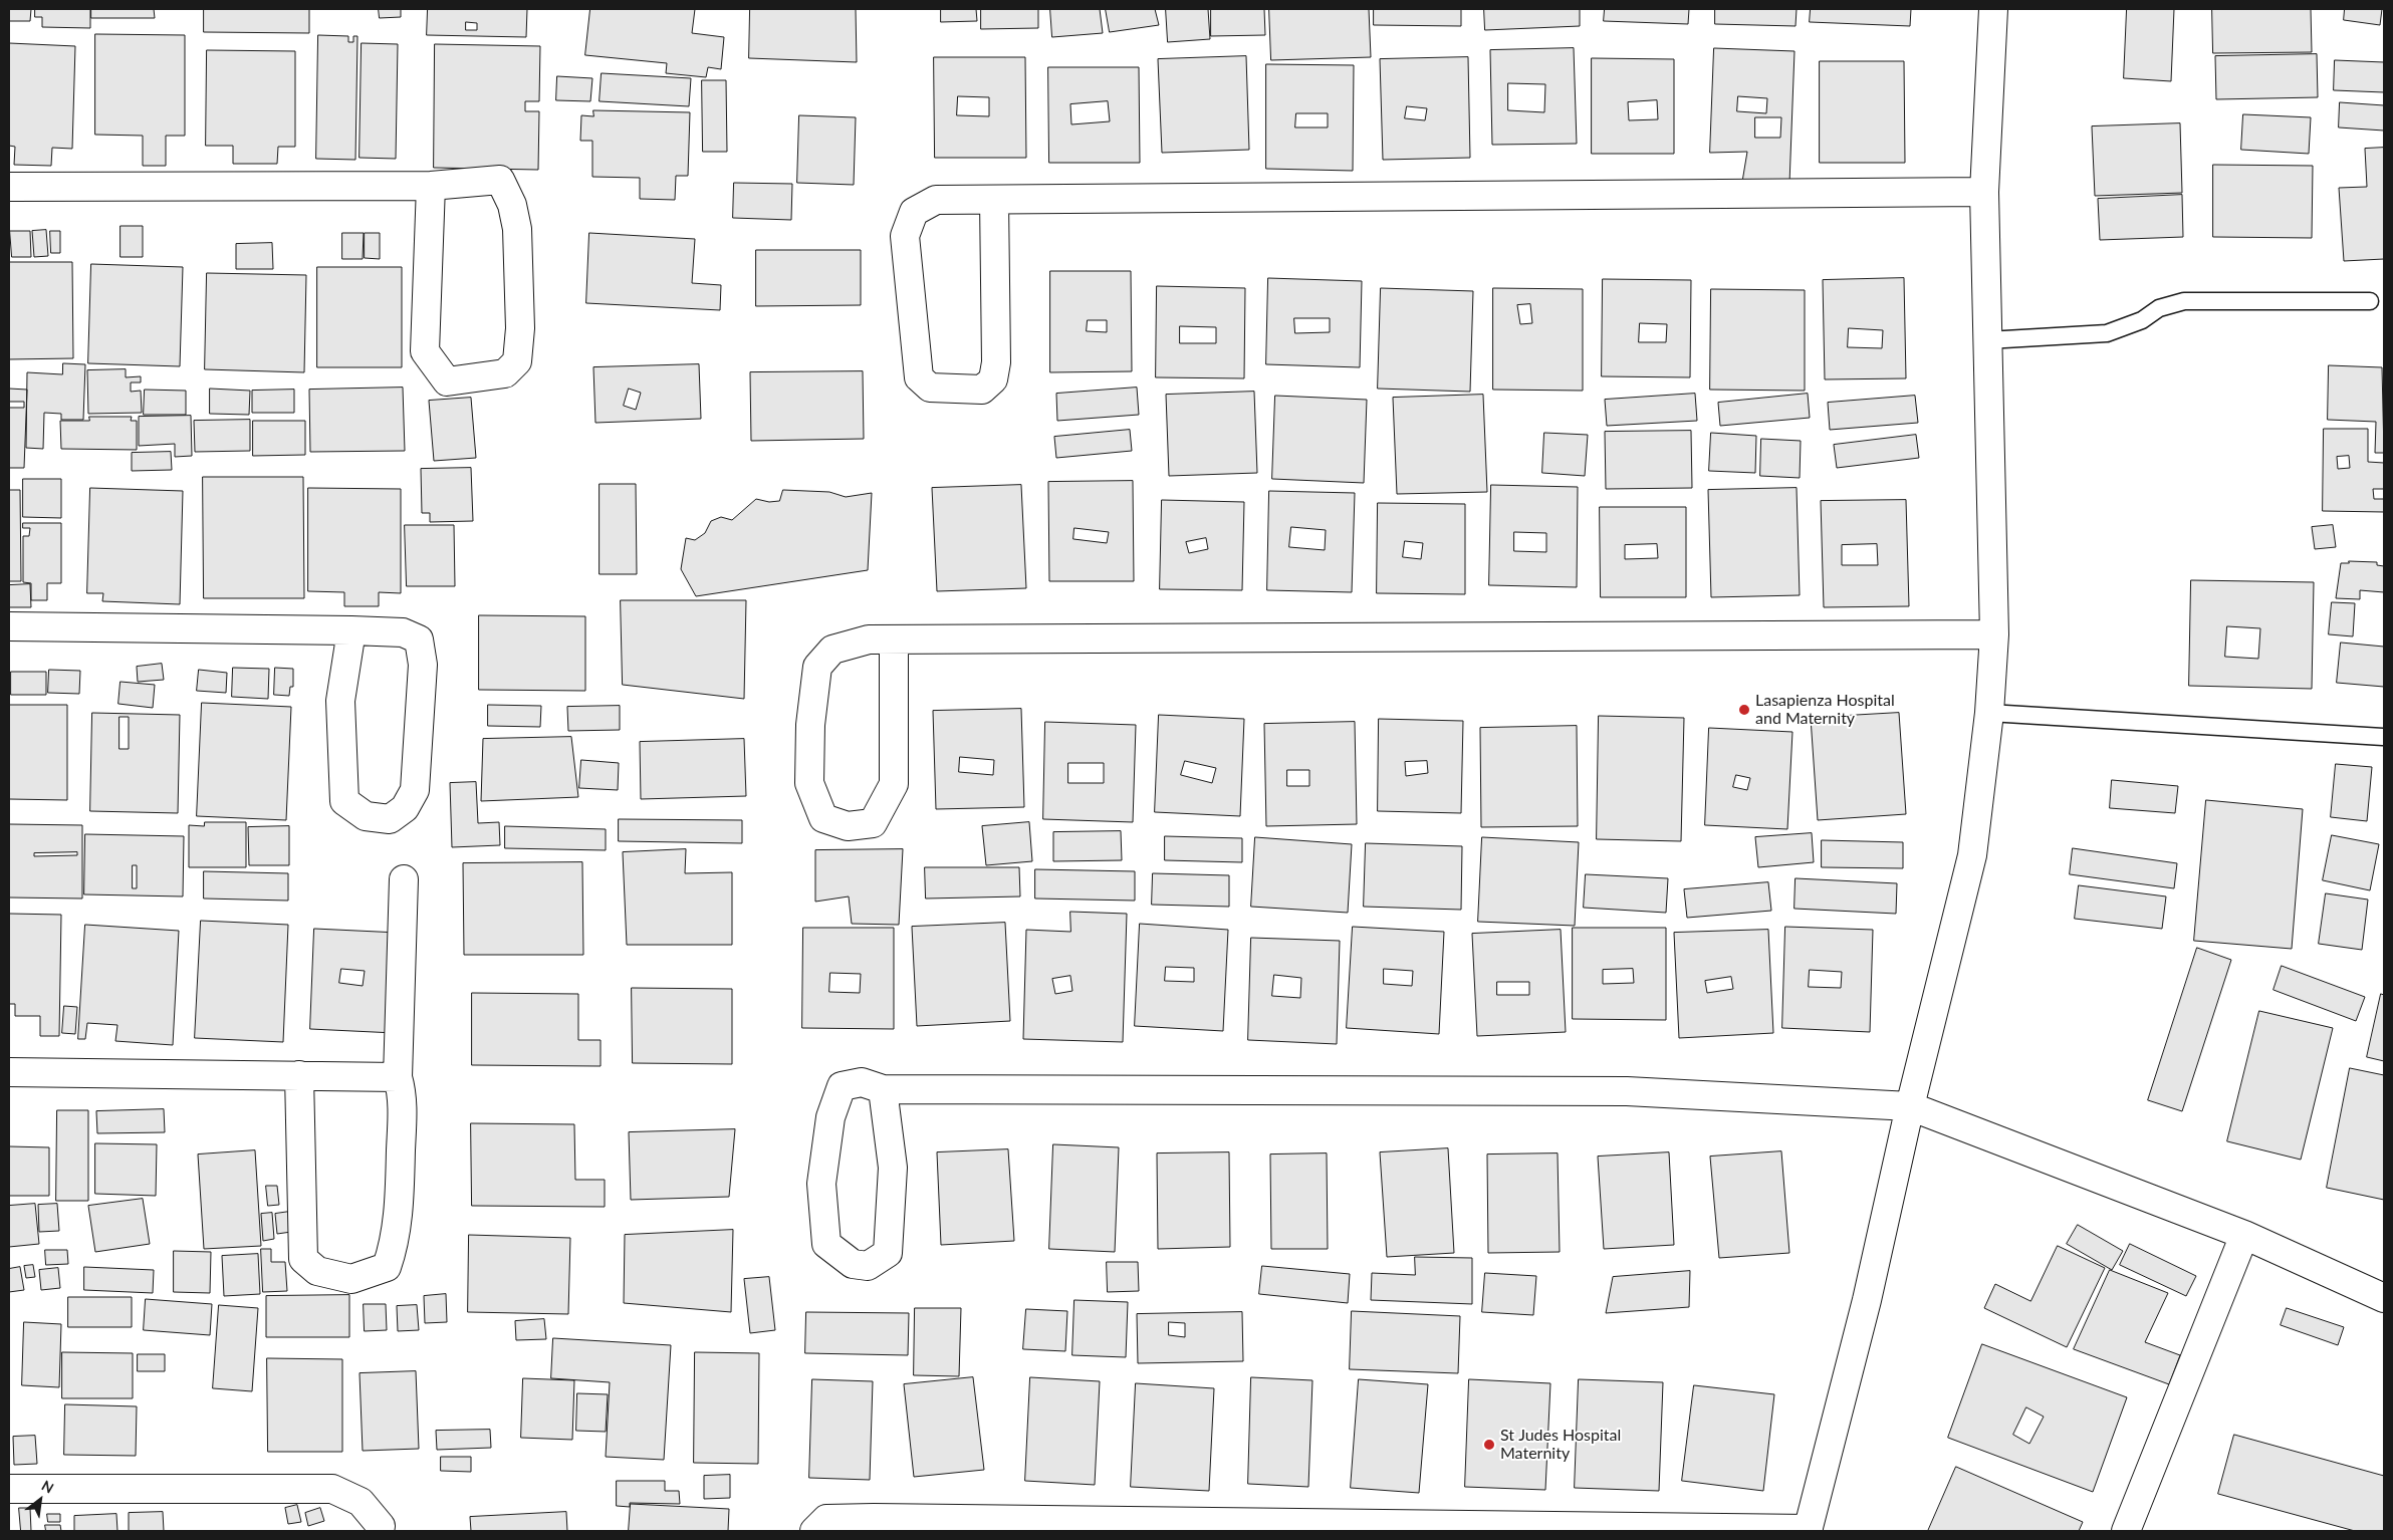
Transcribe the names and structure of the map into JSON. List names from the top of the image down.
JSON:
{
  "places": ["Lasapienza Hospital and Maternity", "St Judes Hospital Maternity"],
  "north": "top right"
}
